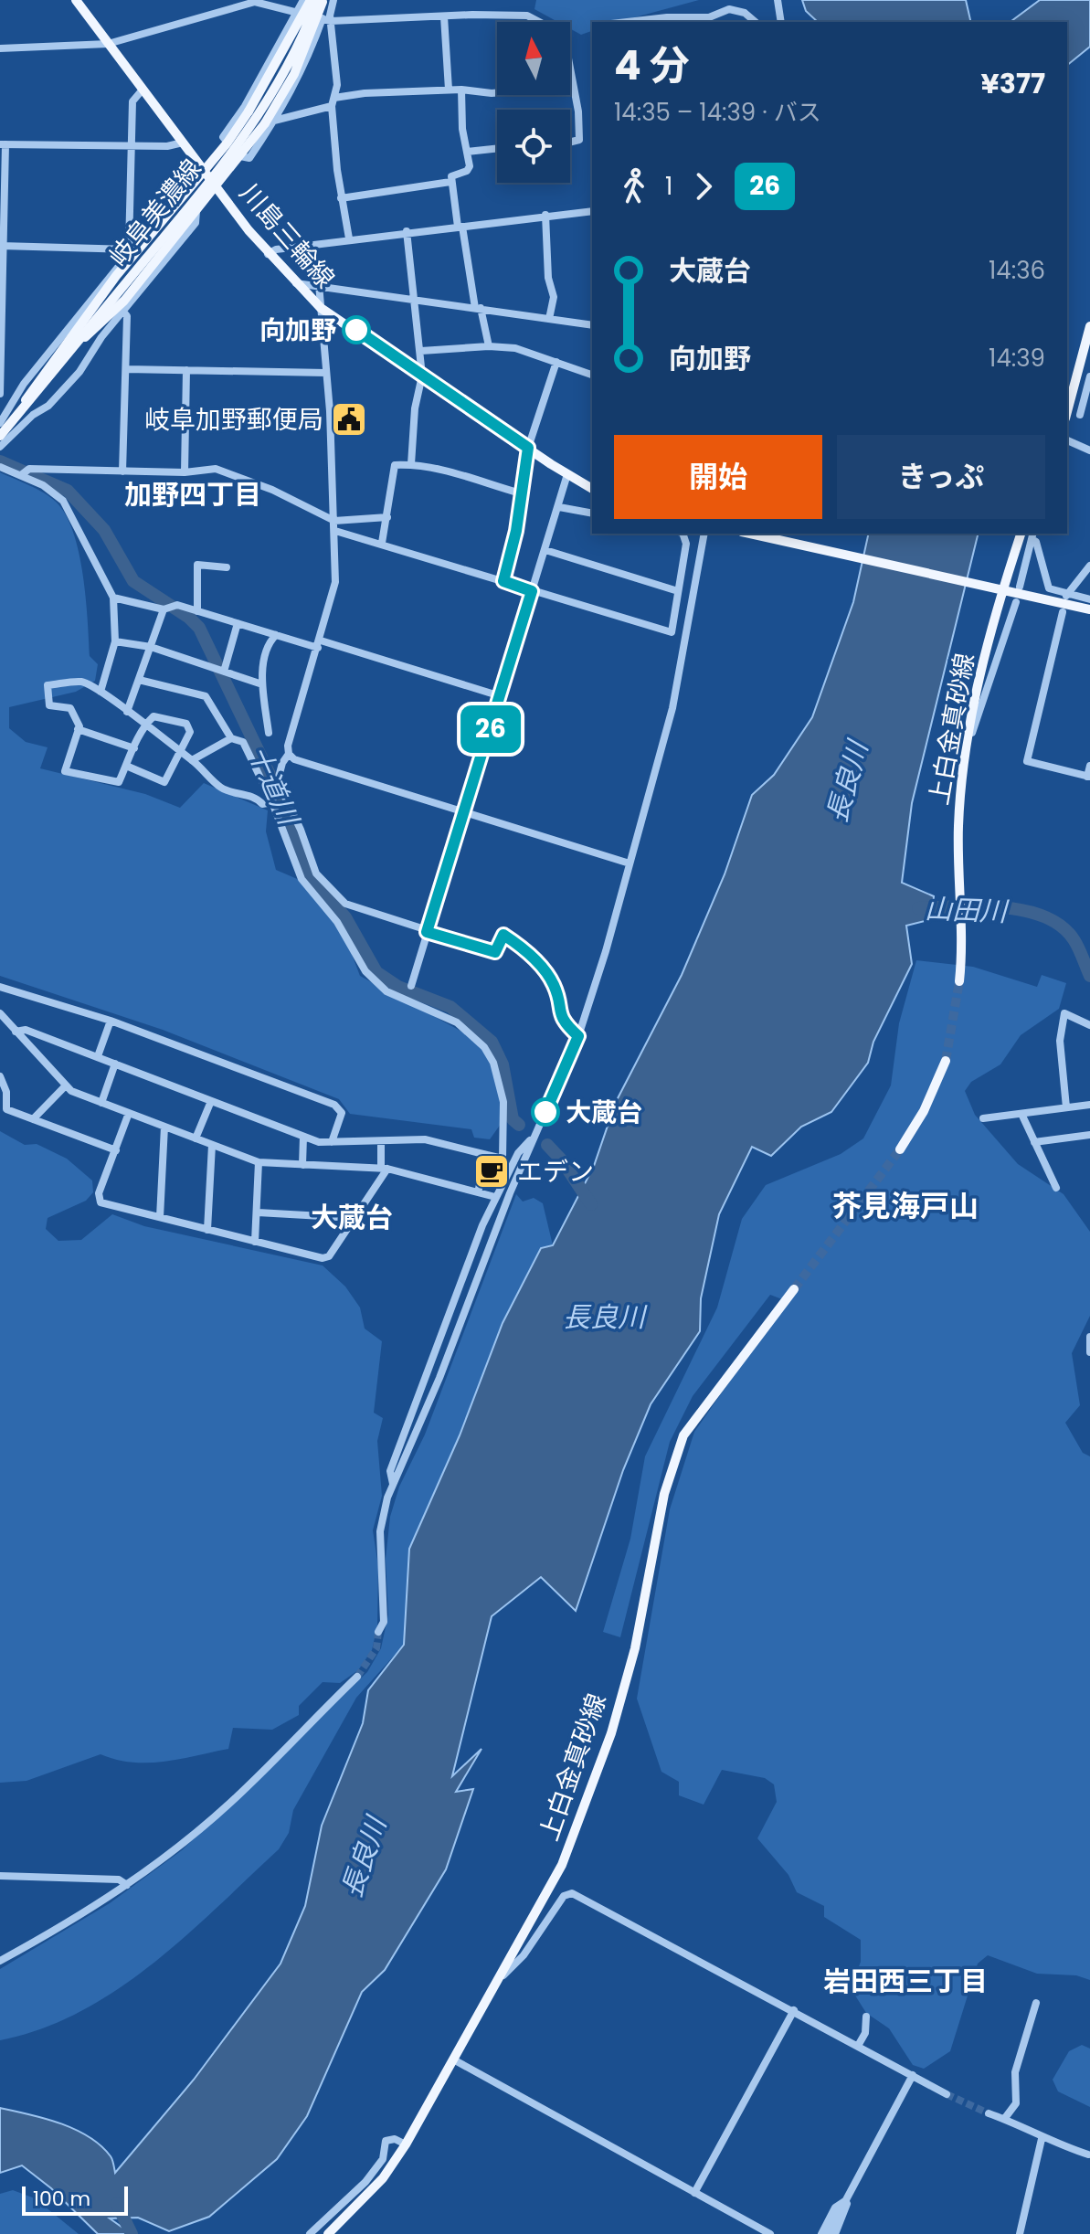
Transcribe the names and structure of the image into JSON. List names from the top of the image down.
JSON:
{
  "streets": {
    "main road": ["岐阜美濃線", "川島三輪線", "上白金真砂線"]
  },
  "districts": [
    "加野四丁目",
    "芥見海戸山",
    "大蔵台",
    "岩田西三丁目"
  ],
  "water": ["長良川", "十道川", "山田川"],
  "places": {
    "other": ["向加野", "大蔵台"],
    "public building": ["岐阜加野郵便局"],
    "cafe": ["エデン"]
  },
  "lines": ["bus line 26"],
  "scale_bar": "100 m",
  "north": "top",
  "page": {
    "on_map": "26",
    "heading": ["4 分", "14:35 – 14:39 · バス", "¥377"],
    "legs": ["1", "26"],
    "list": [
      {
        "name": "大蔵台",
        "value": "14:36"
      },
      {
        "name": "向加野",
        "value": "14:39"
      }
    ],
    "buttons": ["開始", "きっぷ"],
    "scale": "100 m"
  }
}
